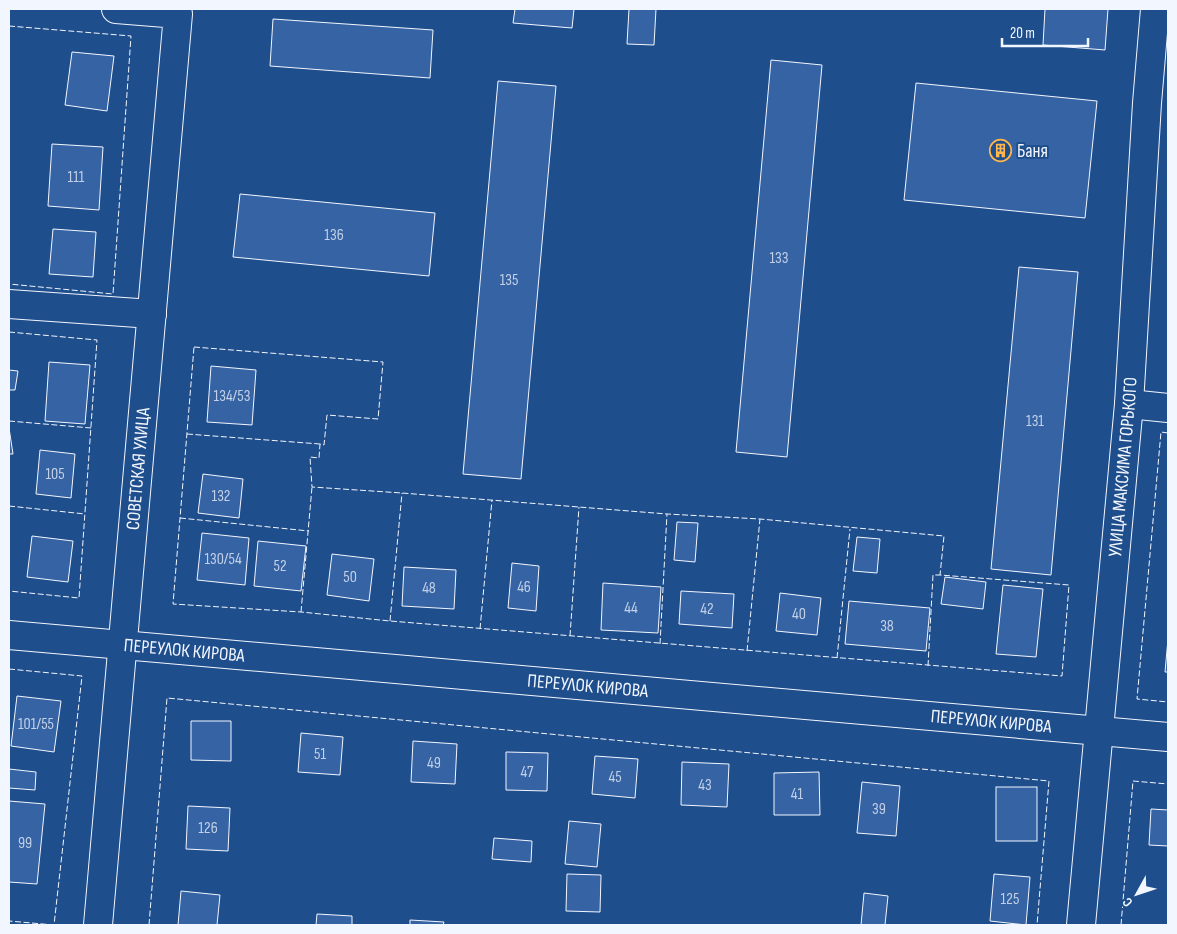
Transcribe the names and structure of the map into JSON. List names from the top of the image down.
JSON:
{
  "streets": {
    "street": ["УЛИЦА МАКСИМА ГОРЬКОГО", "СОВЕТСКАЯ УЛИЦА", "ПЕРЕУЛОК КИРОВА"]
  },
  "crossings": [
    ["УЛИЦА МАКСИМА ГОРЬКОГО", "ПЕРЕУЛОК КИРОВА"],
    ["СОВЕТСКАЯ УЛИЦА", "ПЕРЕУЛОК КИРОВА"]
  ],
  "places": {
    "building": ["Баня"]
  },
  "house_numbers": [
    "111",
    "136",
    "133",
    "135",
    "134/53",
    "131",
    "105",
    "132",
    "130/54",
    "52",
    "50",
    "46",
    "48",
    "44",
    "42",
    "40",
    "38",
    "101/55",
    "51",
    "49",
    "47",
    "45",
    "43",
    "41",
    "39",
    "126",
    "99",
    "125"
  ],
  "scale_bar": "20 m",
  "north": "bottom left"
}
